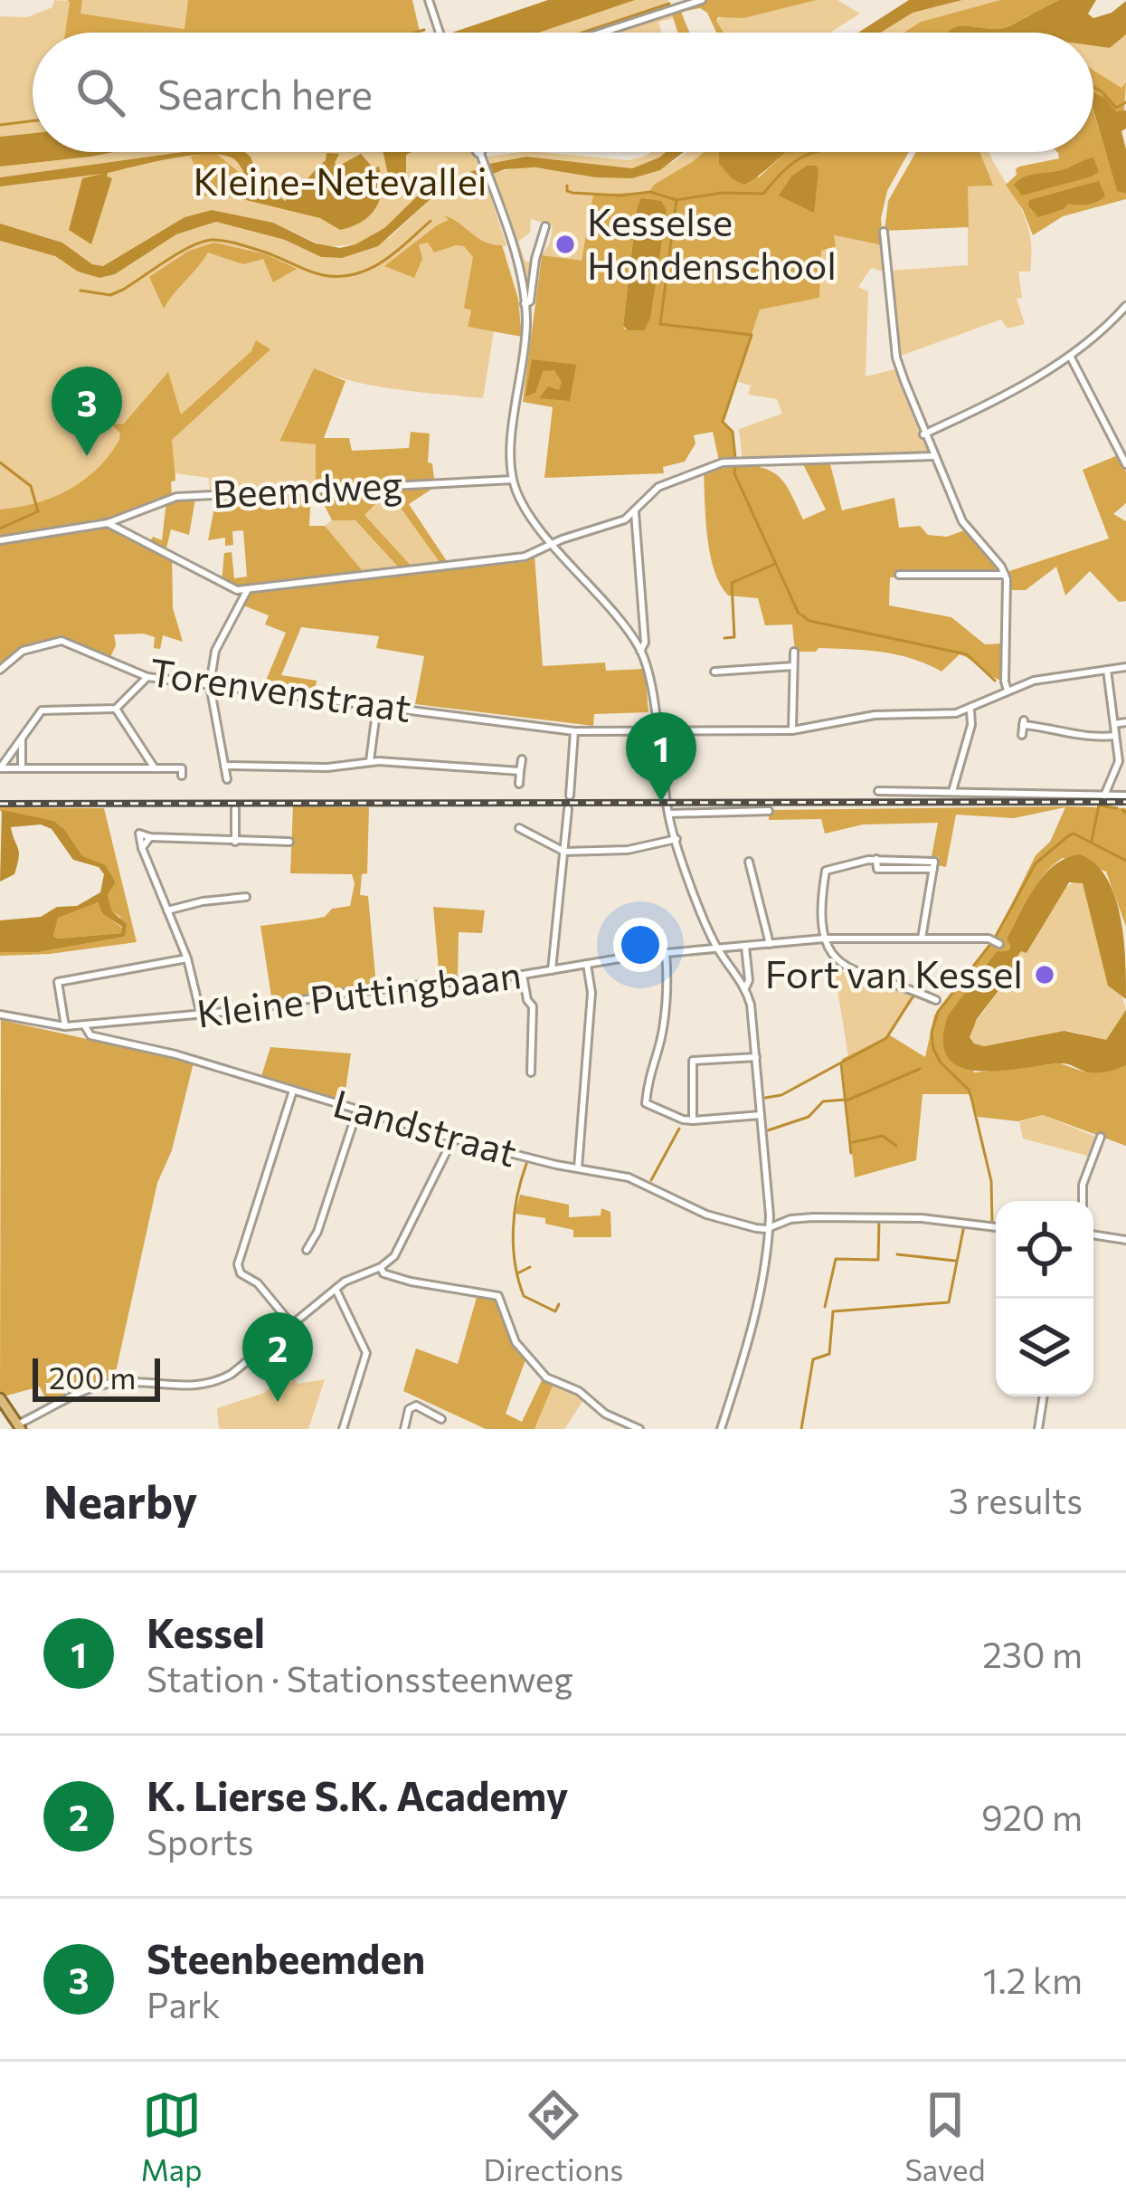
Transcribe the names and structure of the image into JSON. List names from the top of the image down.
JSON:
{
  "streets": {
    "street": [
      "Beemdweg",
      "Torenvenstraat",
      "Kleine Puttingbaan",
      "Landstraat"
    ]
  },
  "crossings": [
    ["Kleine Puttingbaan", "Landstraat"]
  ],
  "parks": ["Kleine-Netevallei"],
  "places": ["Kesselse Hondenschool", "Fort van Kessel"],
  "scale_bar": "200 m",
  "page": {
    "search": "Search here",
    "pins": ["3", "1", "2"],
    "scale": "200 m",
    "heading": ["Nearby", "3 results"],
    "list": [
      {
        "mark": "1",
        "name": "Kessel",
        "note": "Station · Stationssteenweg",
        "value": "230 m"
      },
      {
        "mark": "2",
        "name": "K. Lierse S.K. Academy",
        "note": "Sports",
        "value": "920 m"
      },
      {
        "mark": "3",
        "name": "Steenbeemden",
        "note": "Park",
        "value": "1.2 km"
      }
    ],
    "nav": ["Map", "Directions", "Saved"]
  }
}
